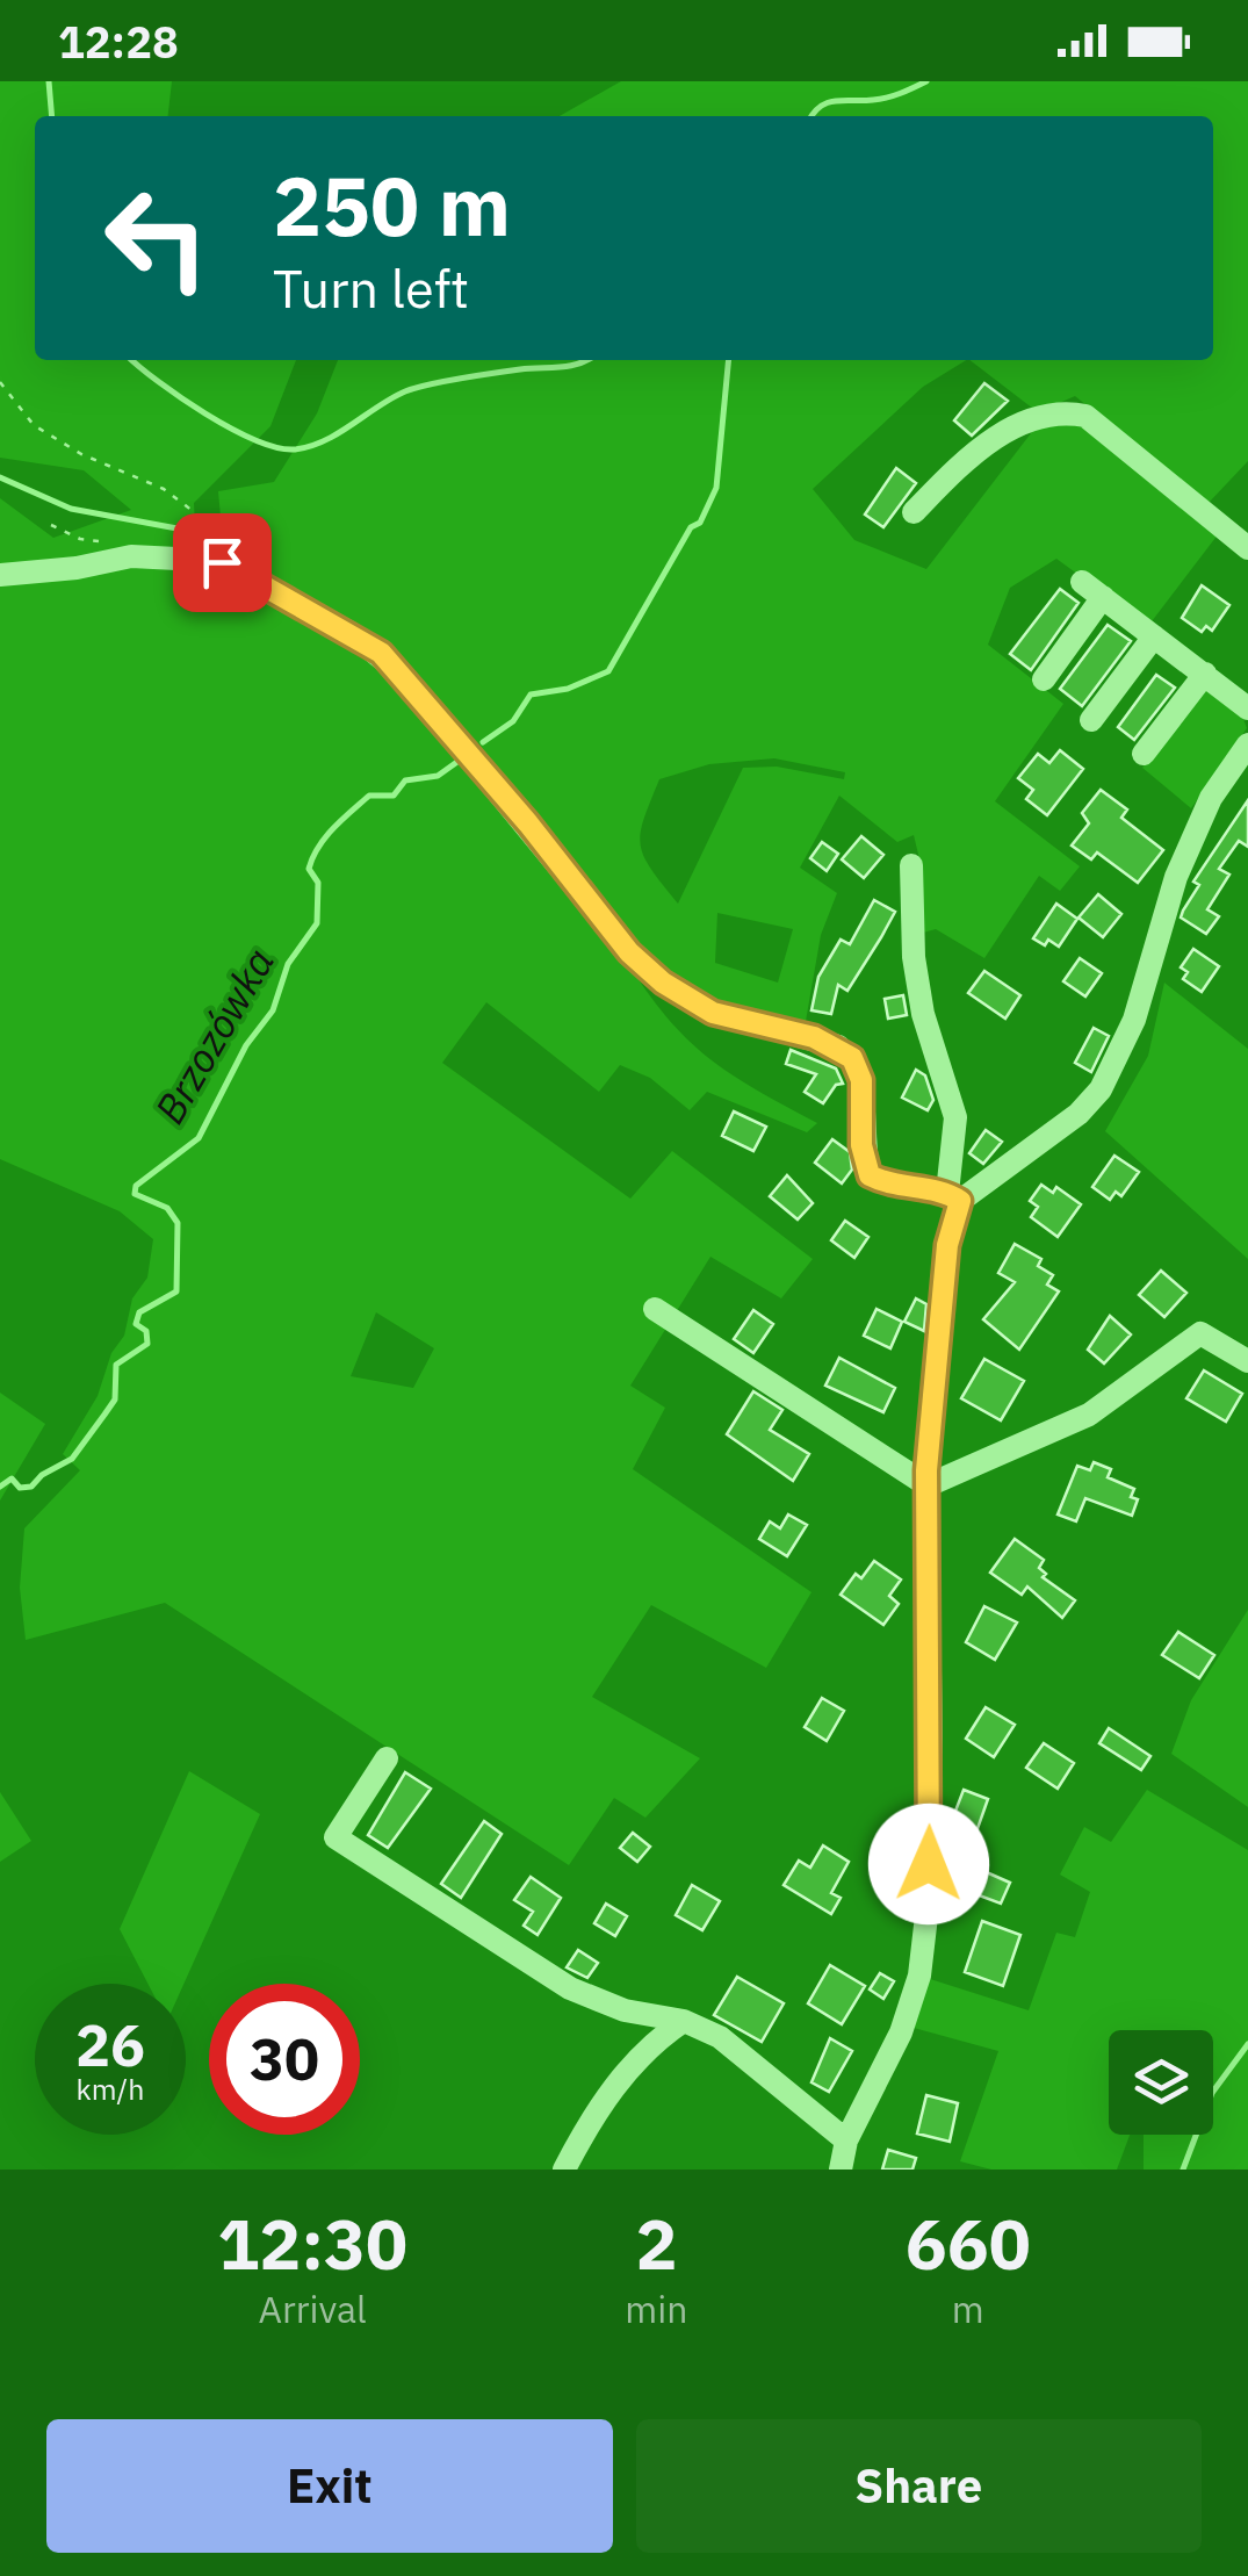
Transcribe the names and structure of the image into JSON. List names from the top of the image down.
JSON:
{
  "water": ["Brzozówka"],
  "page": {
    "status": "12:28",
    "turn": ["250 m", "Turn left"],
    "speed": "26 km/h",
    "limit": "30",
    "eta": [
      "12:30",
      "Arrival",
      "2",
      "min",
      "660",
      "m"
    ],
    "buttons": ["Exit", "Share"]
  }
}
